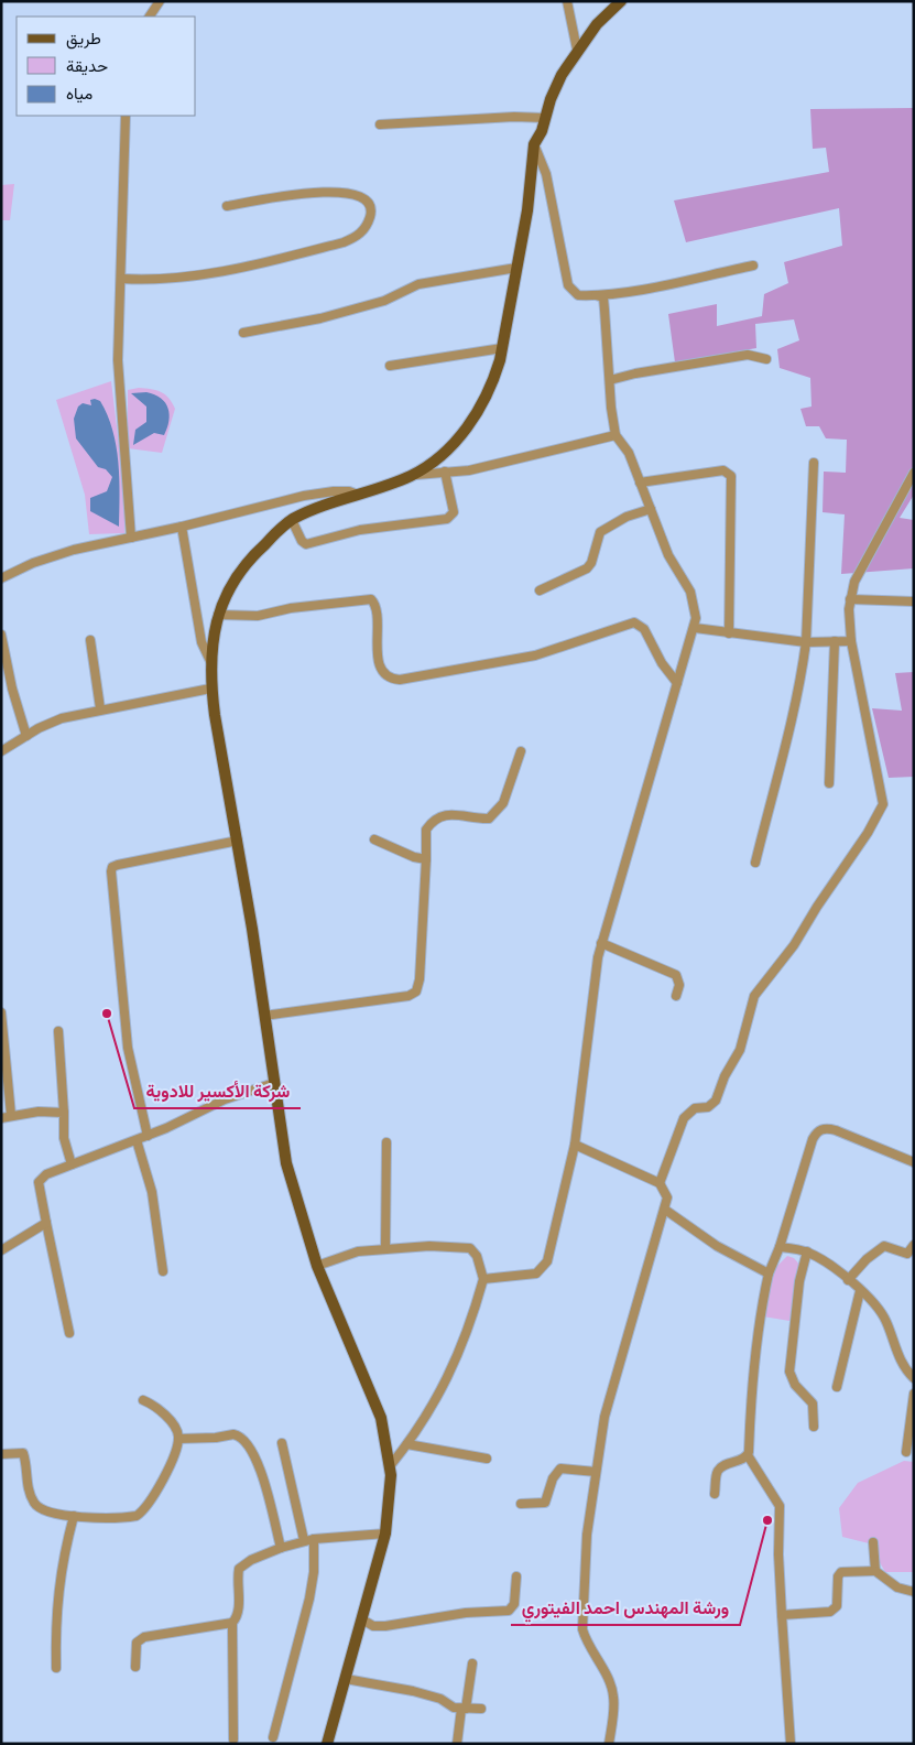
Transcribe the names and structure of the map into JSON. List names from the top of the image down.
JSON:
{
  "places": ["شركة الأكسير للادوية", "ورشة المهندس احمد الفيتوري"],
  "legend": ["طريق", "حديقة", "مياه"]
}
